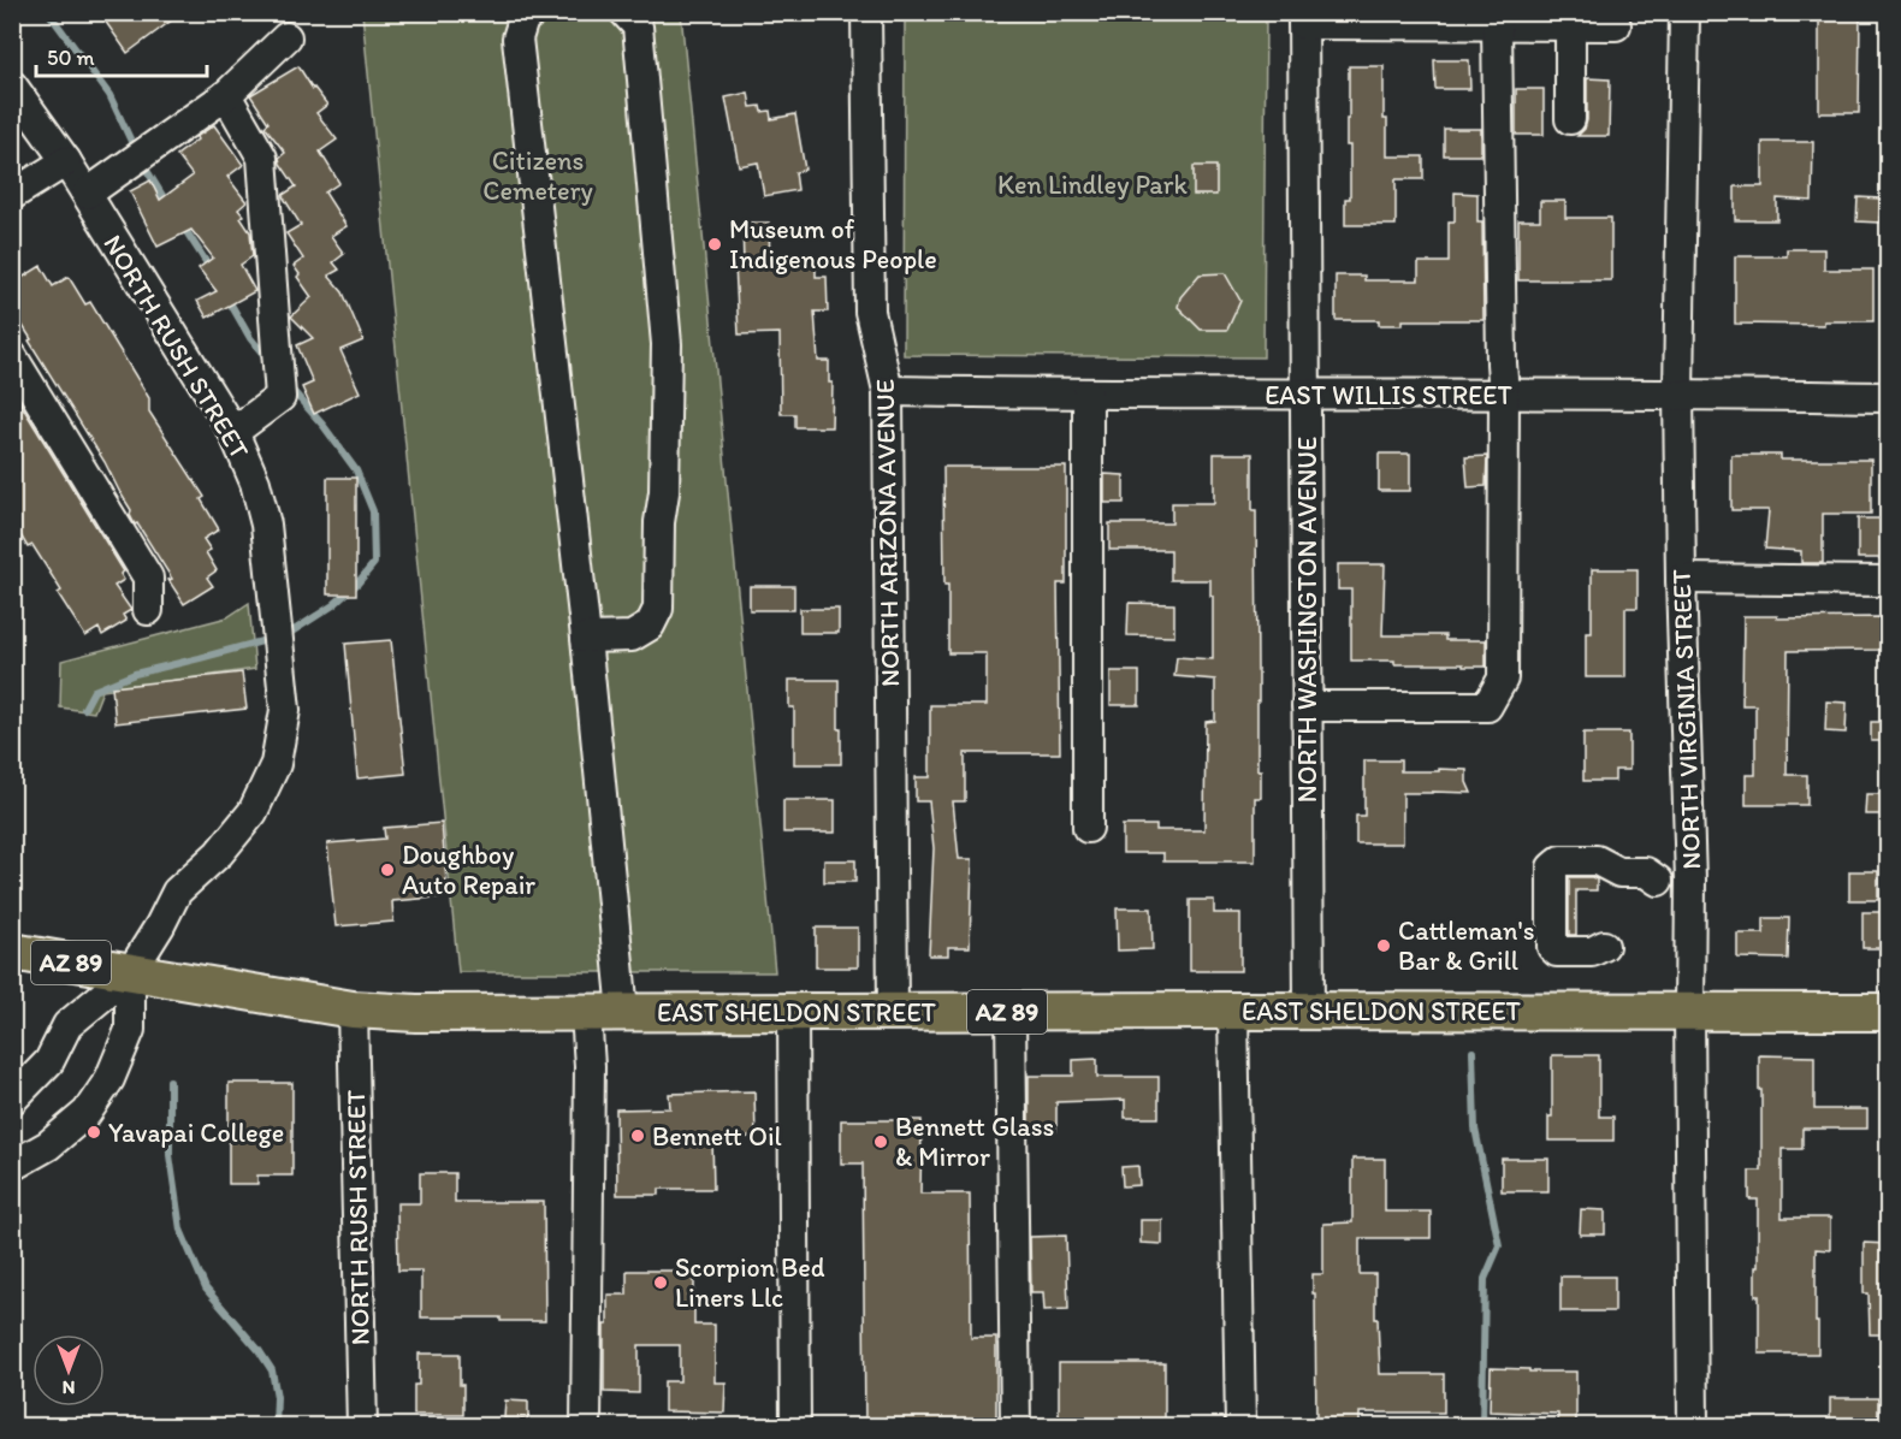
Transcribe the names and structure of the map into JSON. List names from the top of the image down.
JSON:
{
  "streets": {
    "main road": ["AZ 89", "EAST SHELDON STREET"],
    "street": [
      "NORTH RUSH STREET",
      "EAST WILLIS STREET",
      "NORTH ARIZONA AVENUE",
      "NORTH WASHINGTON AVENUE",
      "NORTH VIRGINIA STREET"
    ]
  },
  "crossings": [
    ["NORTH RUSH STREET", "EAST SHELDON STREET"],
    ["EAST WILLIS STREET", "NORTH ARIZONA AVENUE"],
    ["EAST WILLIS STREET", "NORTH WASHINGTON AVENUE"],
    ["EAST WILLIS STREET", "NORTH VIRGINIA STREET"],
    ["NORTH ARIZONA AVENUE", "EAST SHELDON STREET"],
    ["NORTH WASHINGTON AVENUE", "EAST SHELDON STREET"],
    ["NORTH VIRGINIA STREET", "EAST SHELDON STREET"]
  ],
  "parks": ["Citizens Cemetery", "Ken Lindley Park"],
  "places": [
    "Museum of Indigenous People",
    "Doughboy Auto Repair",
    "Cattleman's Bar & Grill",
    "Yavapai College",
    "Bennett Oil",
    "Bennett Glass & Mirror",
    "Scorpion Bed Liners Llc"
  ],
  "scale_bar": "50 m",
  "north": "bottom"
}
